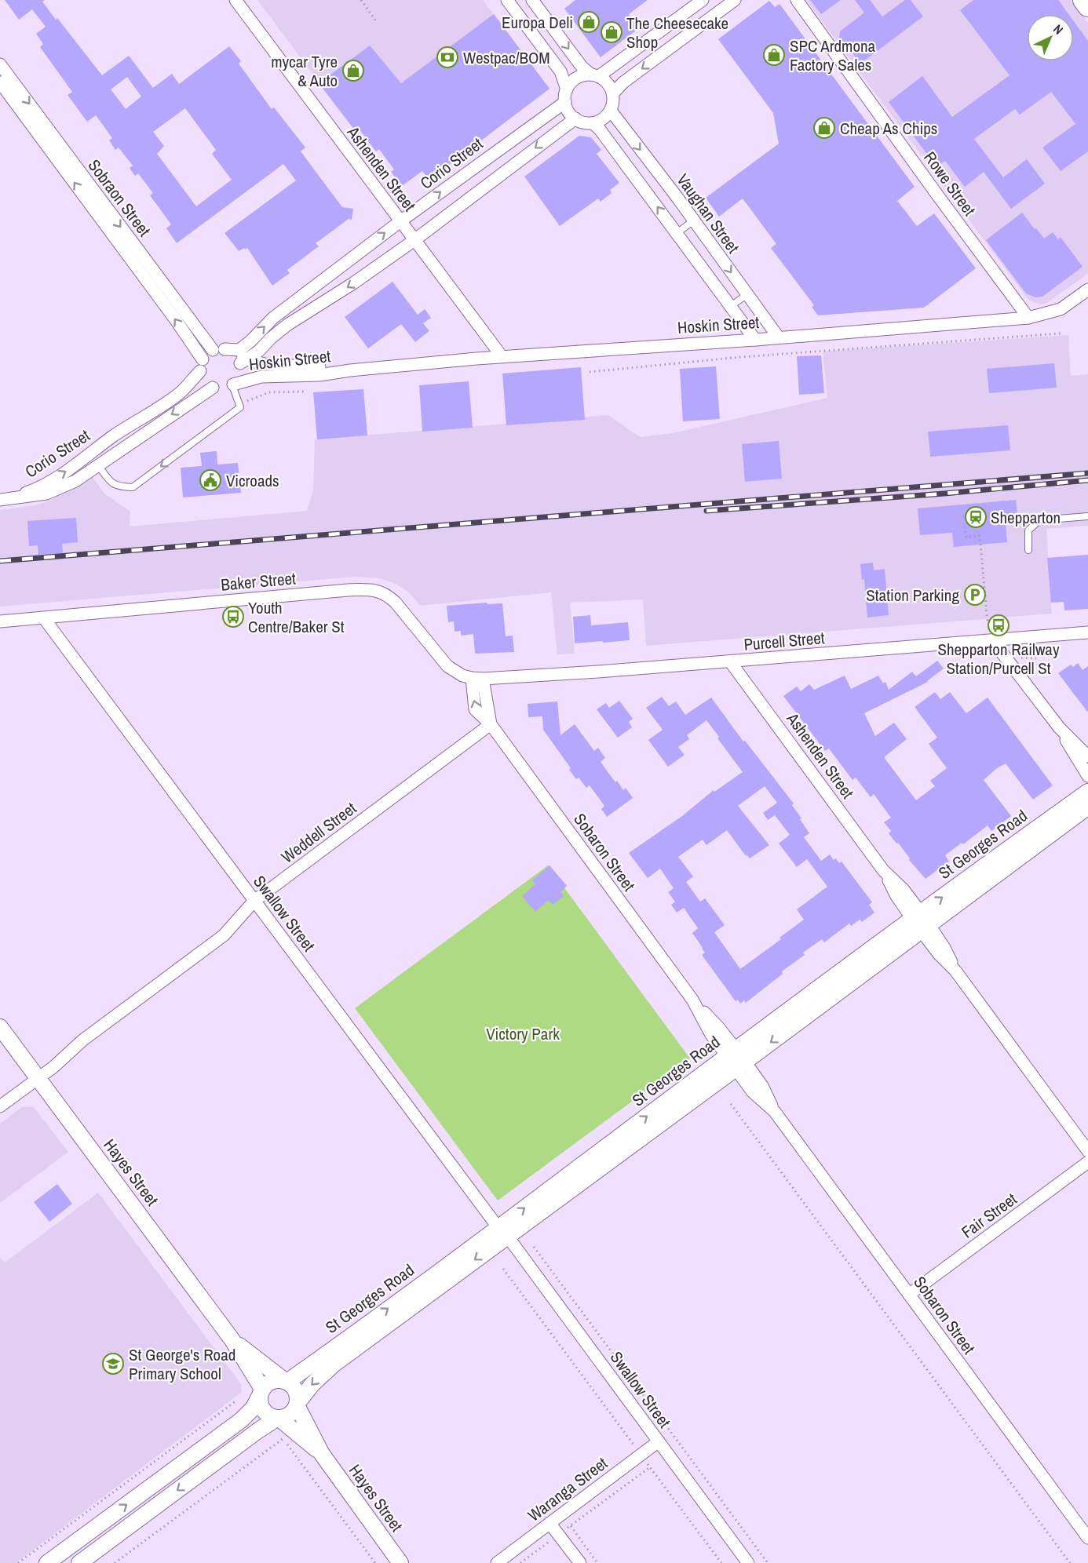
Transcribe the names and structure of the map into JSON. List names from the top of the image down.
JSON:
{
  "streets": {
    "street": [
      "Corio Street",
      "Ashenden Street",
      "Rowe Street",
      "Sobraon Street",
      "Vaughan Street",
      "Hoskin Street",
      "Baker Street",
      "Purcell Street",
      "Weddell Street",
      "St Georges Road",
      "Sobaron Street",
      "Swallow Street",
      "Hayes Street",
      "Fair Street",
      "Waranga Street"
    ]
  },
  "crossings": [
    ["Corio Street", "Ashenden Street"],
    ["Corio Street", "Sobraon Street"],
    ["Corio Street", "Vaughan Street"],
    ["Corio Street", "Hoskin Street"],
    ["Ashenden Street", "Hoskin Street"],
    ["Ashenden Street", "Purcell Street"],
    ["Ashenden Street", "St Georges Road"],
    ["Rowe Street", "Hoskin Street"],
    ["Sobraon Street", "Hoskin Street"],
    ["Vaughan Street", "Hoskin Street"],
    ["Baker Street", "Purcell Street"],
    ["Baker Street", "Sobaron Street"],
    ["Baker Street", "Swallow Street"],
    ["Purcell Street", "Sobaron Street"],
    ["Weddell Street", "Sobaron Street"],
    ["Weddell Street", "Swallow Street"],
    ["Weddell Street", "Hayes Street"],
    ["St Georges Road", "Sobaron Street"],
    ["St Georges Road", "Swallow Street"],
    ["St Georges Road", "Hayes Street"],
    ["Sobaron Street", "Fair Street"],
    ["Swallow Street", "Waranga Street"]
  ],
  "parks": ["Victory Park"],
  "places": {
    "shop": [
      "Europa Deli",
      "The Cheesecake Shop",
      "SPC Ardmona Factory Sales",
      "mycar Tyre & Auto",
      "Cheap As Chips"
    ],
    "bank": ["Westpac/BOM"],
    "public building": ["Vicroads"],
    "station": ["Shepparton"],
    "parking": ["Station Parking"],
    "bus stop": ["Youth Centre/Baker St", "Shepparton Railway Station/Purcell St"],
    "school or university": ["St George's Road Primary School"]
  },
  "north": "top right"
}
